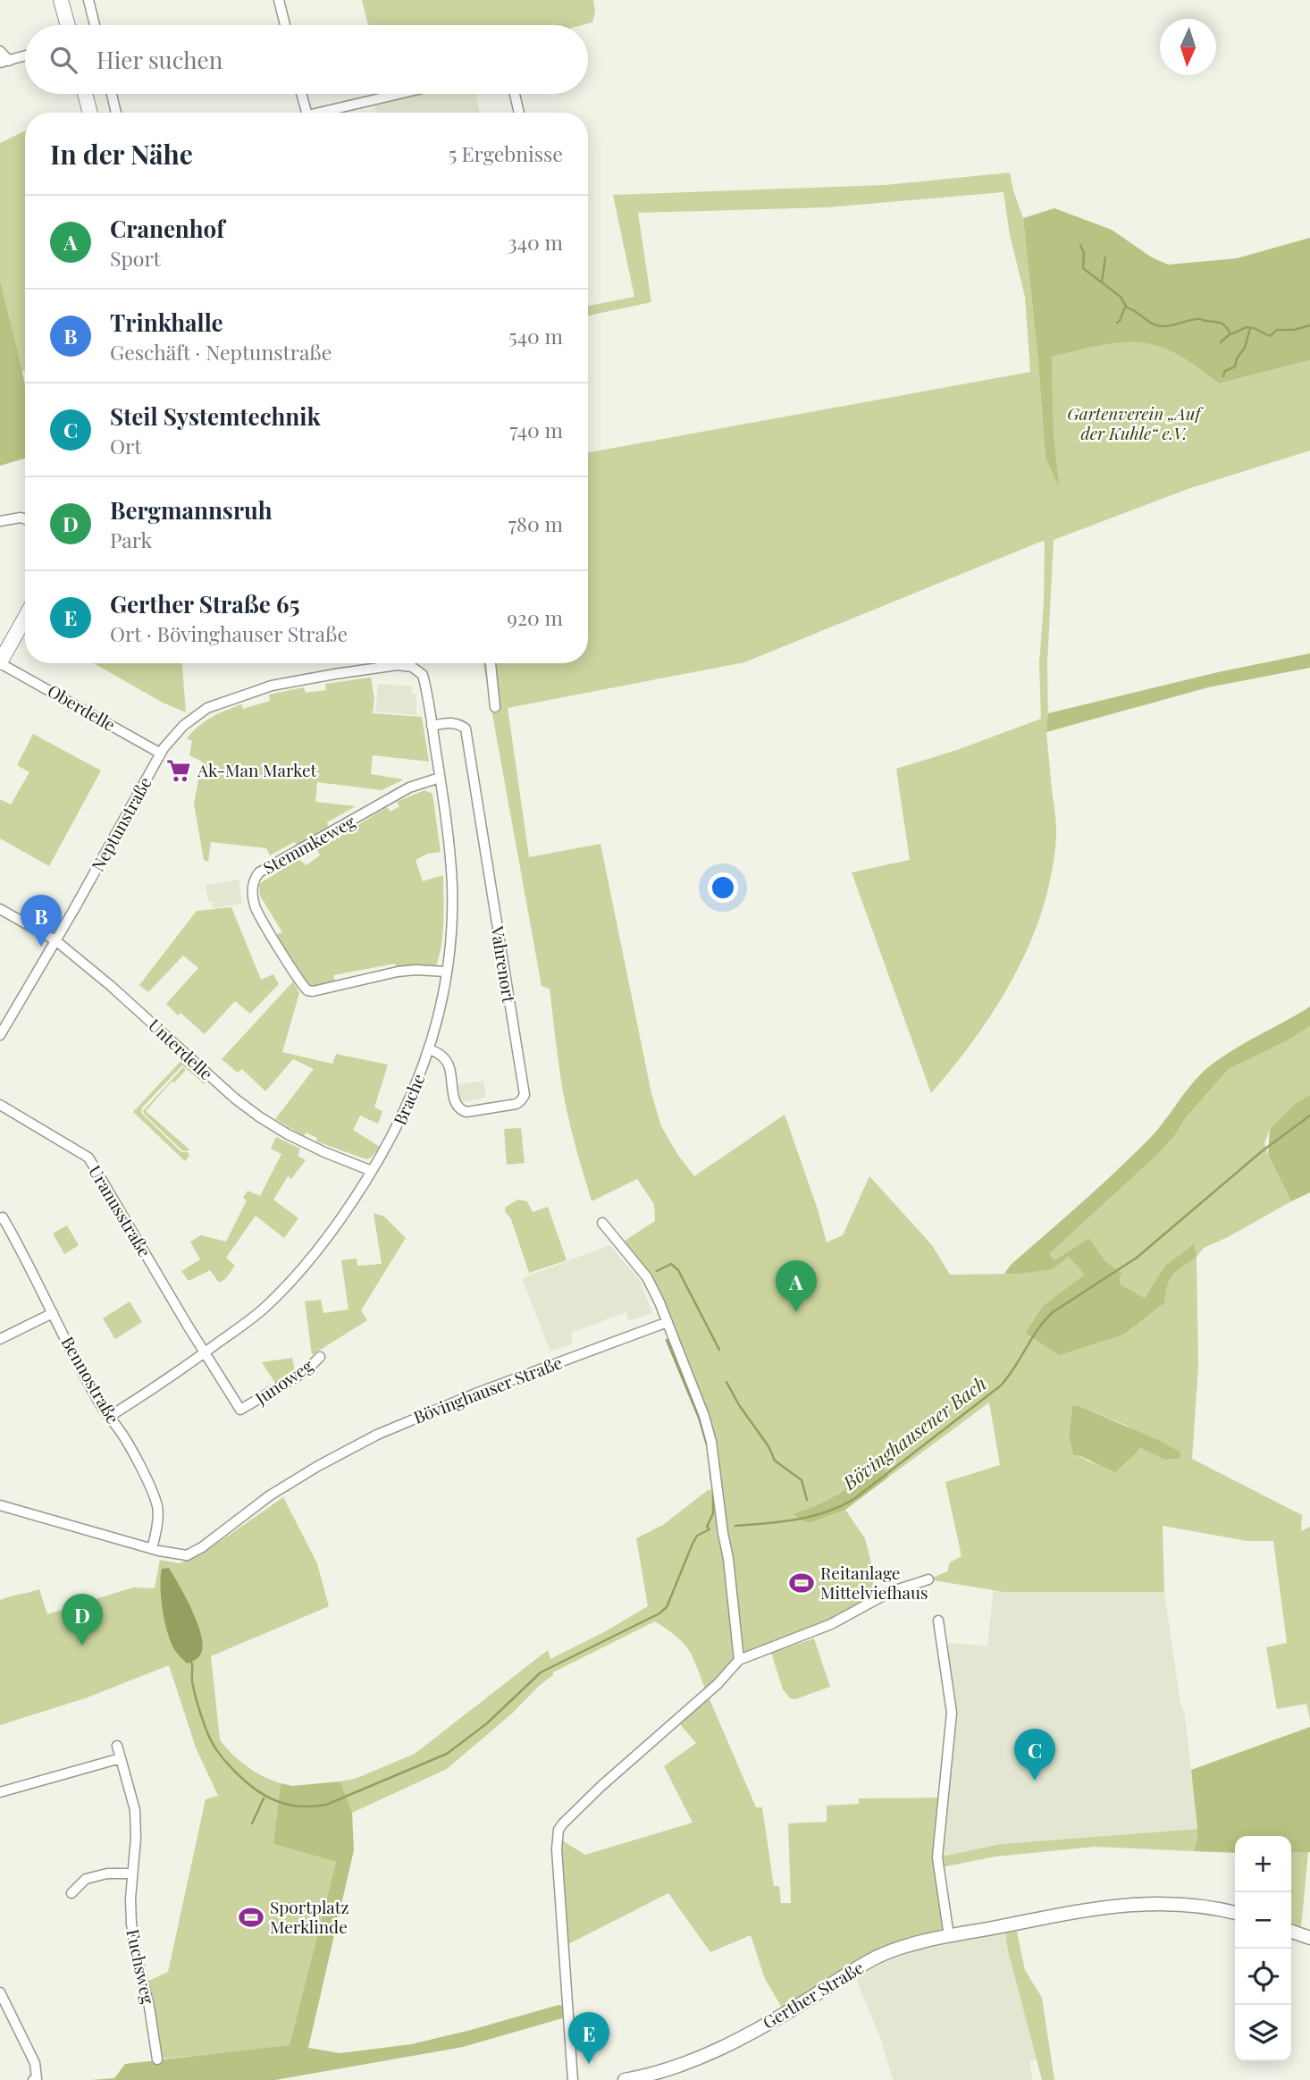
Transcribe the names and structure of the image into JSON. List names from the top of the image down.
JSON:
{
  "streets": {
    "street": [
      "Oberdelle",
      "Neptunstraße",
      "Stemmkeweg",
      "Vahrenort",
      "Unterdelle",
      "Brache",
      "Uranusstraße",
      "Bennostraße",
      "Junoweg",
      "Bövinghauser Straße",
      "Fuchsweg",
      "Gerther Straße"
    ]
  },
  "crossings": [
    ["Oberdelle", "Neptunstraße"],
    ["Neptunstraße", "Unterdelle"],
    ["Neptunstraße", "Brache"],
    ["Stemmkeweg", "Brache"],
    ["Vahrenort", "Brache"],
    ["Unterdelle", "Brache"],
    ["Brache", "Uranusstraße"],
    ["Brache", "Bennostraße"],
    ["Brache", "Junoweg"],
    ["Uranusstraße", "Junoweg"],
    ["Bennostraße", "Bövinghauser Straße"]
  ],
  "water": ["Bövinghausener Bach"],
  "parks": ["Gartenverein „Auf der Kuhle“ e.V."],
  "places": {
    "supermarket": ["Ak-Man Market"],
    "sports": ["Reitanlage Mittelviefhaus", "Sportplatz Merklinde"]
  },
  "north": "bottom",
  "page": {
    "search": "Hier suchen",
    "heading": ["In der Nähe", "5 Ergebnisse"],
    "list": [
      {
        "mark": "A",
        "name": "Cranenhof",
        "note": "Sport",
        "value": "340 m"
      },
      {
        "mark": "B",
        "name": "Trinkhalle",
        "note": "Geschäft · Neptunstraße",
        "value": "540 m"
      },
      {
        "mark": "C",
        "name": "Steil Systemtechnik",
        "note": "Ort",
        "value": "740 m"
      },
      {
        "mark": "D",
        "name": "Bergmannsruh",
        "note": "Park",
        "value": "780 m"
      },
      {
        "mark": "E",
        "name": "Gerther Straße 65",
        "note": "Ort · Bövinghauser Straße",
        "value": "920 m"
      }
    ],
    "pins": [
      "B",
      "A",
      "D",
      "C",
      "E"
    ],
    "map_buttons": ["+", "−"]
  }
}
